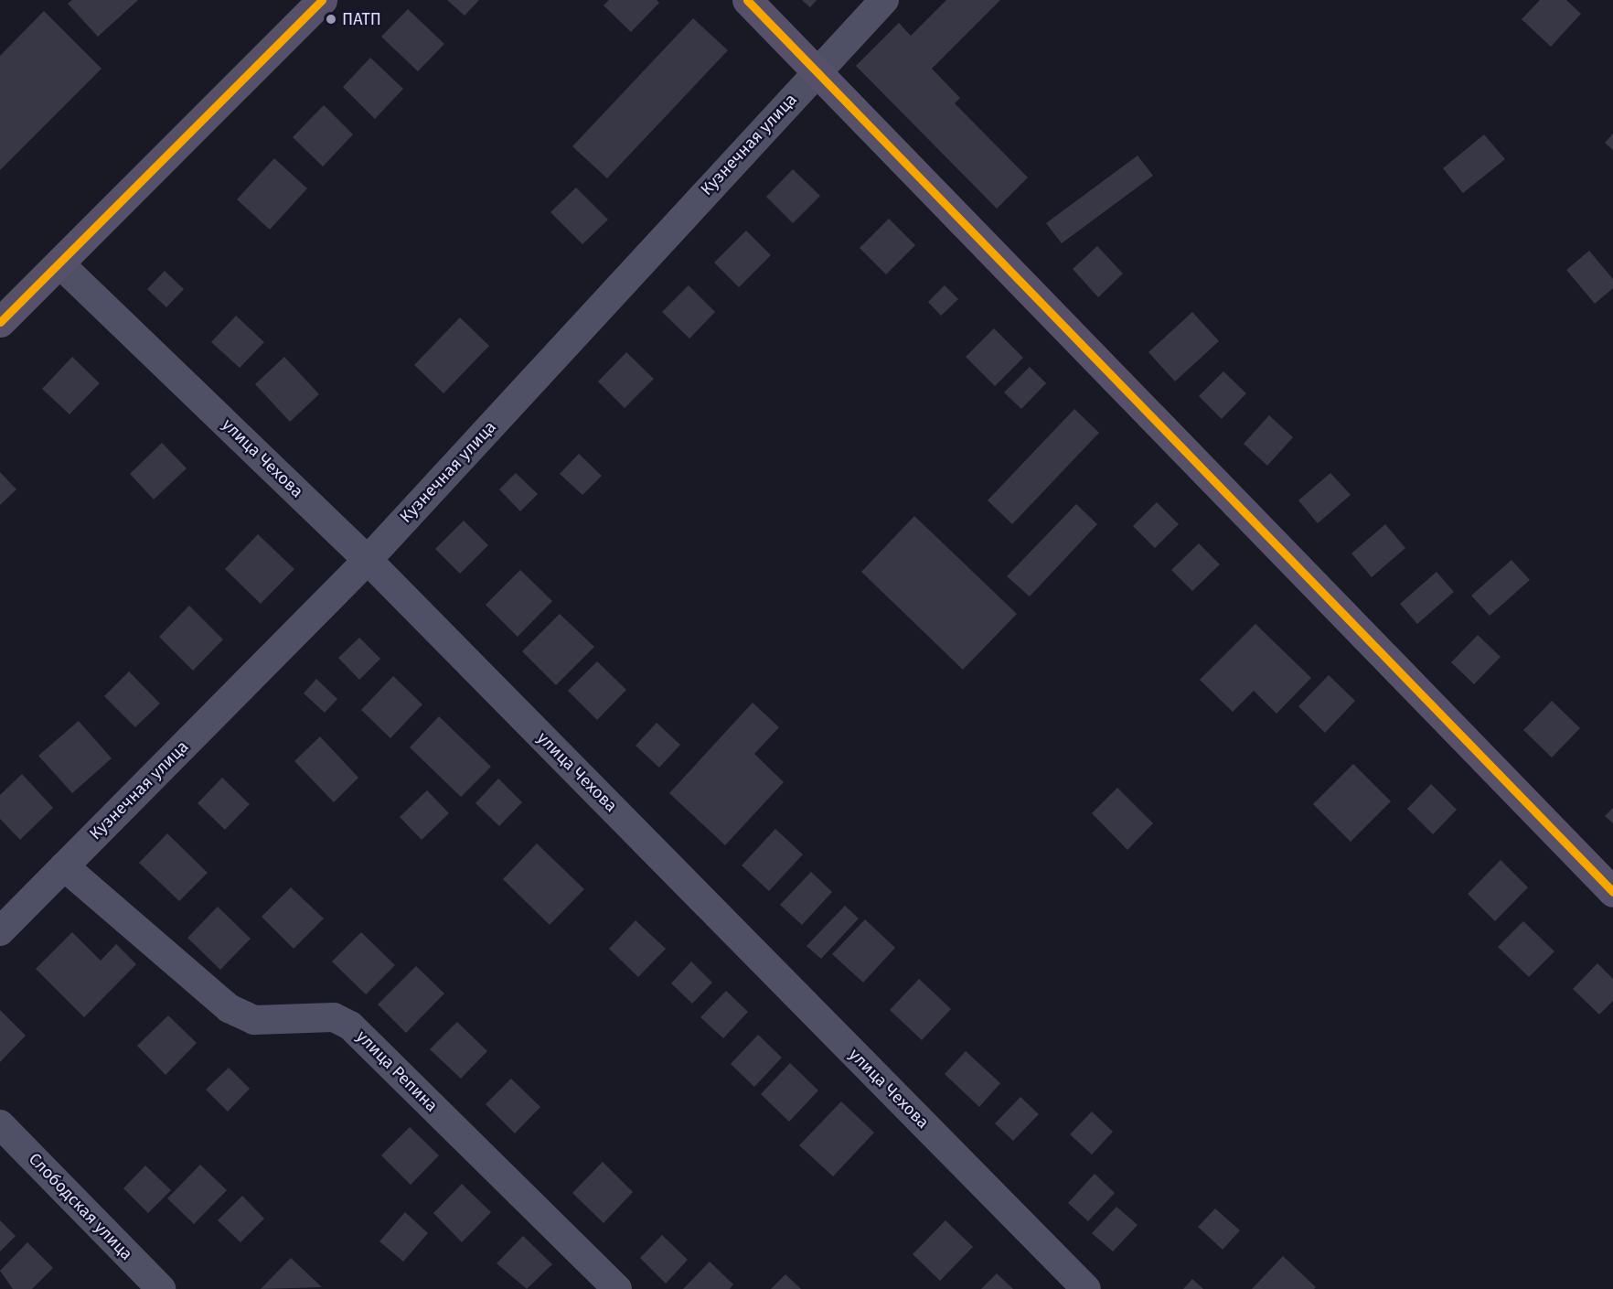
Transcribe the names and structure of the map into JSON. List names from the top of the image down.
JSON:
{
  "streets": {
    "street": [
      "Кузнечная улица",
      "улица Чехова",
      "улица Репина",
      "Слободская улица"
    ]
  },
  "crossings": [
    ["Кузнечная улица", "улица Чехова"],
    ["Кузнечная улица", "улица Репина"]
  ],
  "places": ["ПАТП"]
}
